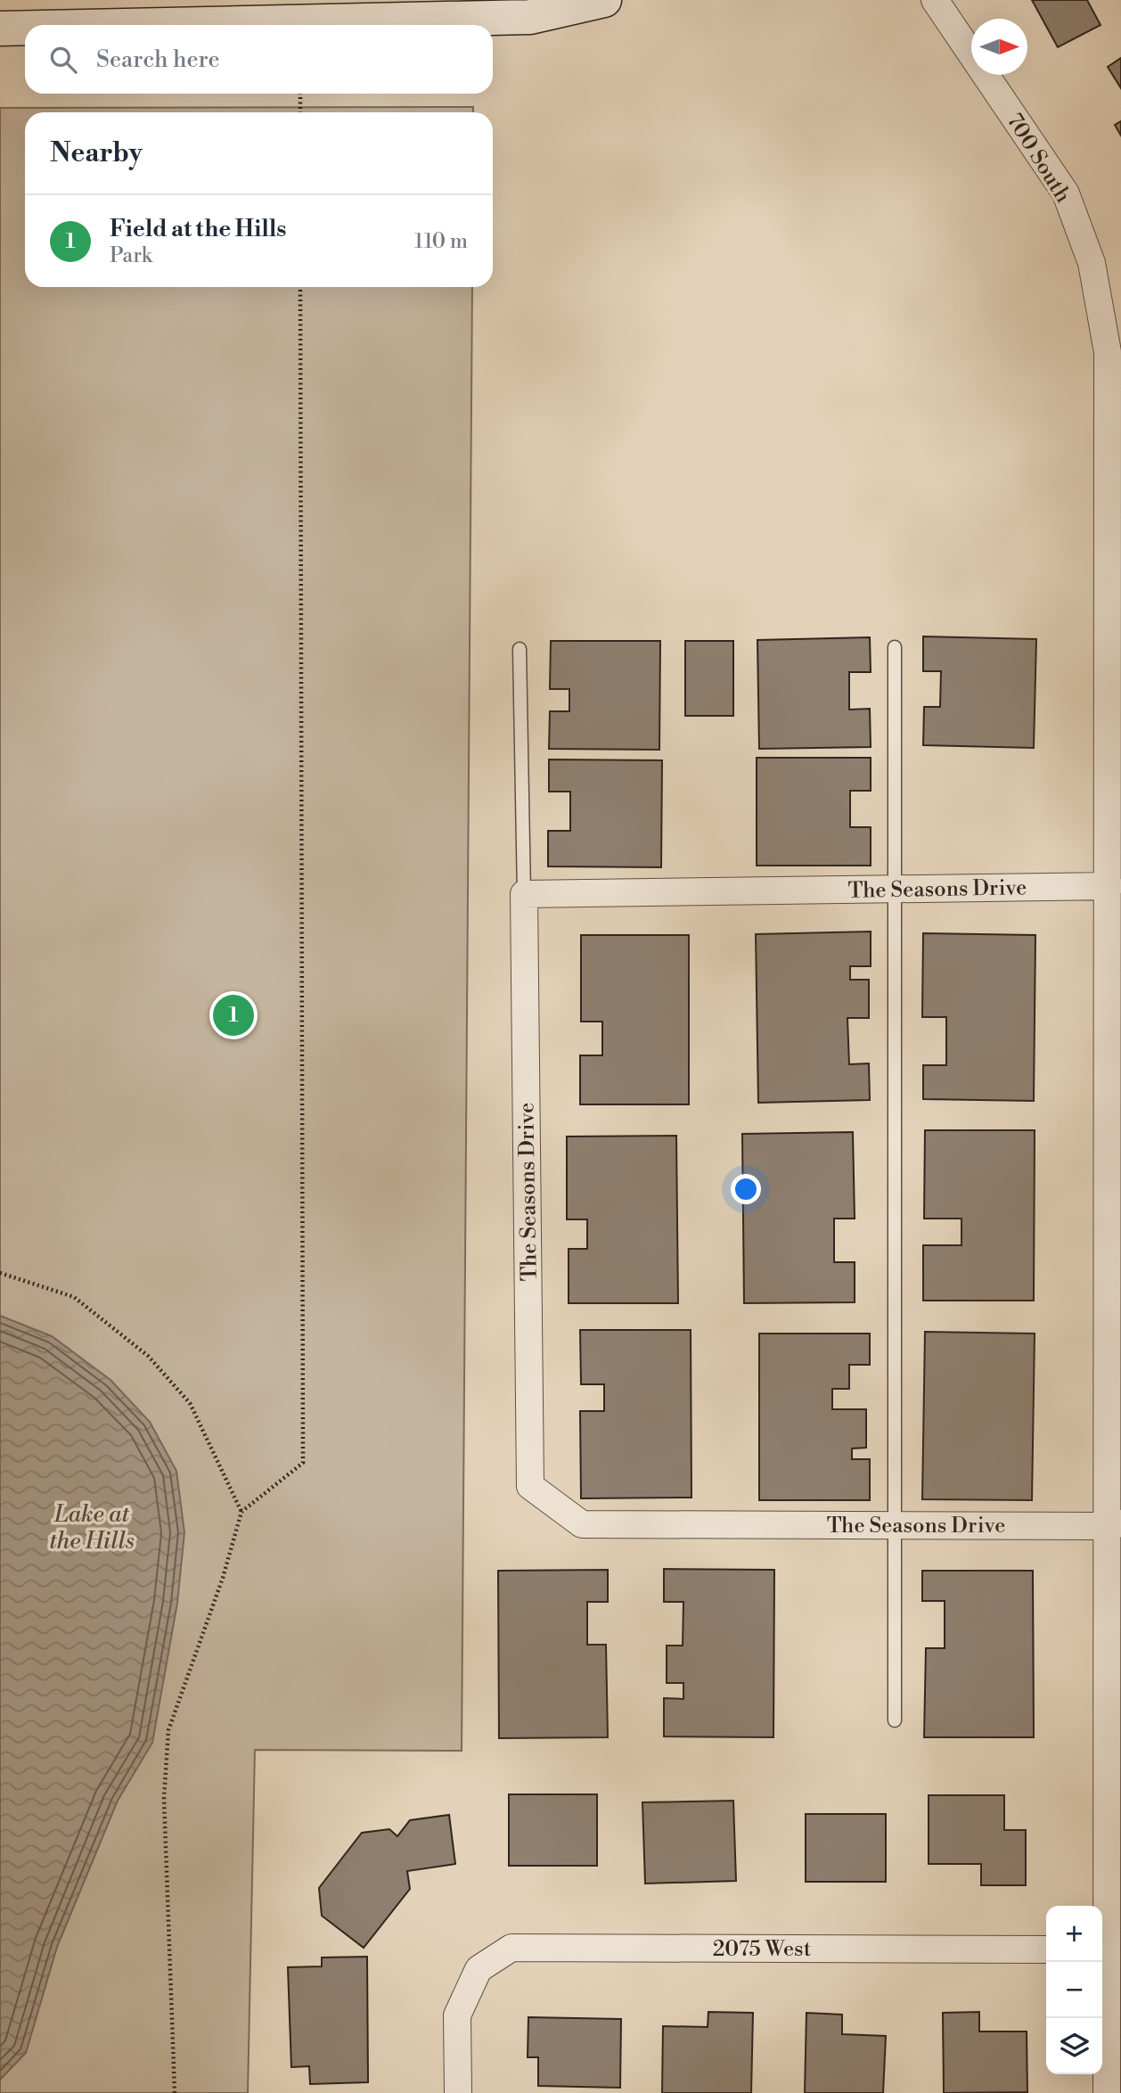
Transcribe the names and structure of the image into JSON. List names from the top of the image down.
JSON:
{
  "streets": {
    "street": ["700 South", "The Seasons Drive", "2075 West"]
  },
  "crossings": [
    ["700 South", "The Seasons Drive"]
  ],
  "water": ["Lake at the Hills"],
  "north": "right",
  "page": {
    "search": "Search here",
    "heading": "Nearby",
    "list": [
      {
        "mark": "1",
        "name": "Field at the Hills",
        "note": "Park",
        "value": "110 m"
      }
    ],
    "pins": "1",
    "map_buttons": ["+", "−"]
  }
}
